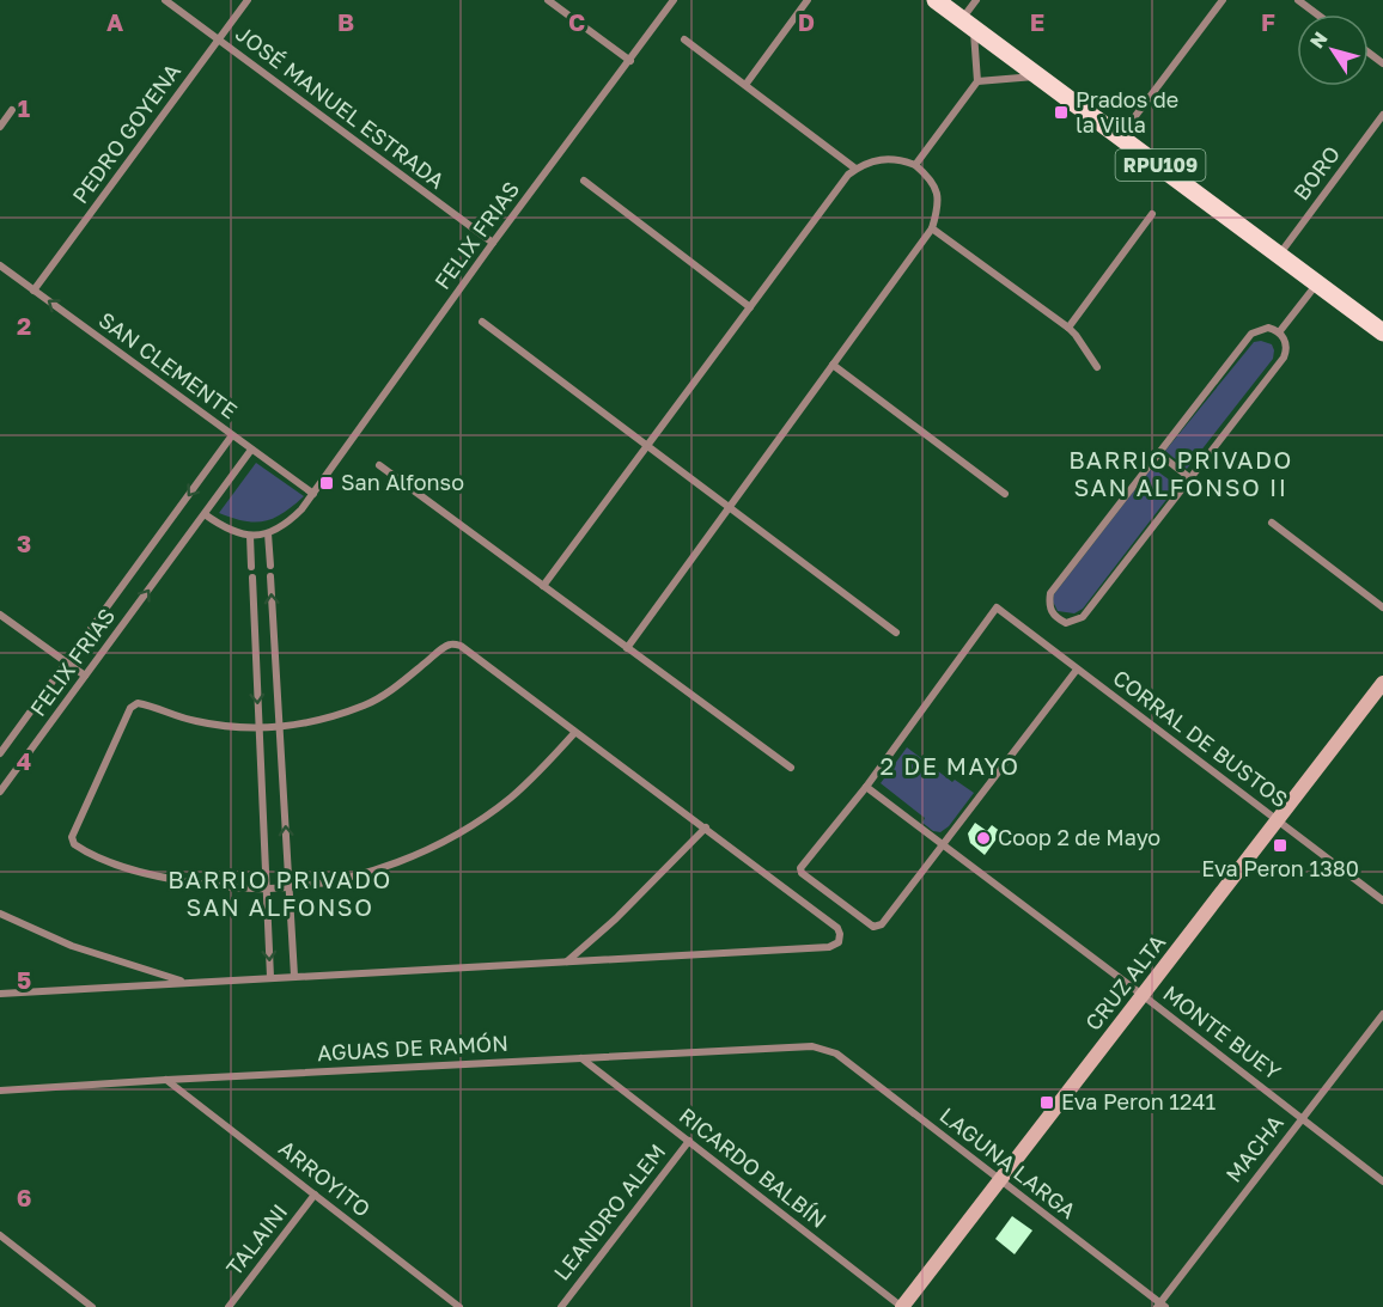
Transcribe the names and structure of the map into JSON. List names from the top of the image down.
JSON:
{
  "streets": {
    "main road": ["RPU109", "CRUZ ALTA"],
    "street": [
      "JOSÉ MANUEL ESTRADA",
      "PEDRO GOYENA",
      "BORO",
      "FELIX FRIAS",
      "SAN CLEMENTE",
      "CORRAL DE BUSTOS",
      "MONTE BUEY",
      "AGUAS DE RAMÓN",
      "MACHA",
      "LAGUNA LARGA",
      "RICARDO BALBÍN",
      "ARROYITO",
      "LEANDRO ALEM",
      "TALAINI"
    ]
  },
  "crossings": [
    ["JOSÉ MANUEL ESTRADA", "PEDRO GOYENA"],
    ["JOSÉ MANUEL ESTRADA", "FELIX FRIAS"],
    ["PEDRO GOYENA", "SAN CLEMENTE"],
    ["RPU109", "BORO"],
    ["FELIX FRIAS", "SAN CLEMENTE"],
    ["CORRAL DE BUSTOS", "CRUZ ALTA"],
    ["CORRAL DE BUSTOS", "MONTE BUEY"],
    ["CRUZ ALTA", "MONTE BUEY"],
    ["CRUZ ALTA", "LAGUNA LARGA"],
    ["CRUZ ALTA", "RICARDO BALBÍN"],
    ["MONTE BUEY", "MACHA"],
    ["AGUAS DE RAMÓN", "LAGUNA LARGA"],
    ["AGUAS DE RAMÓN", "RICARDO BALBÍN"],
    ["AGUAS DE RAMÓN", "ARROYITO"],
    ["MACHA", "LAGUNA LARGA"],
    ["RICARDO BALBÍN", "LEANDRO ALEM"],
    ["ARROYITO", "TALAINI"]
  ],
  "one_way": ["SAN CLEMENTE"],
  "districts": ["BARRIO PRIVADO SAN ALFONSO II", "2 DE MAYO", "BARRIO PRIVADO SAN ALFONSO"],
  "places": {
    "transit": [
      "Prados de la Villa",
      "San Alfonso",
      "Eva Peron 1380",
      "Eva Peron 1241"
    ],
    "other": ["Coop 2 de Mayo"]
  },
  "north": "top left",
  "grid": {
    "columns": [
      "A",
      "B",
      "C",
      "D",
      "E",
      "F"
    ],
    "rows": [
      "1",
      "2",
      "3",
      "4",
      "5",
      "6"
    ]
  }
}
